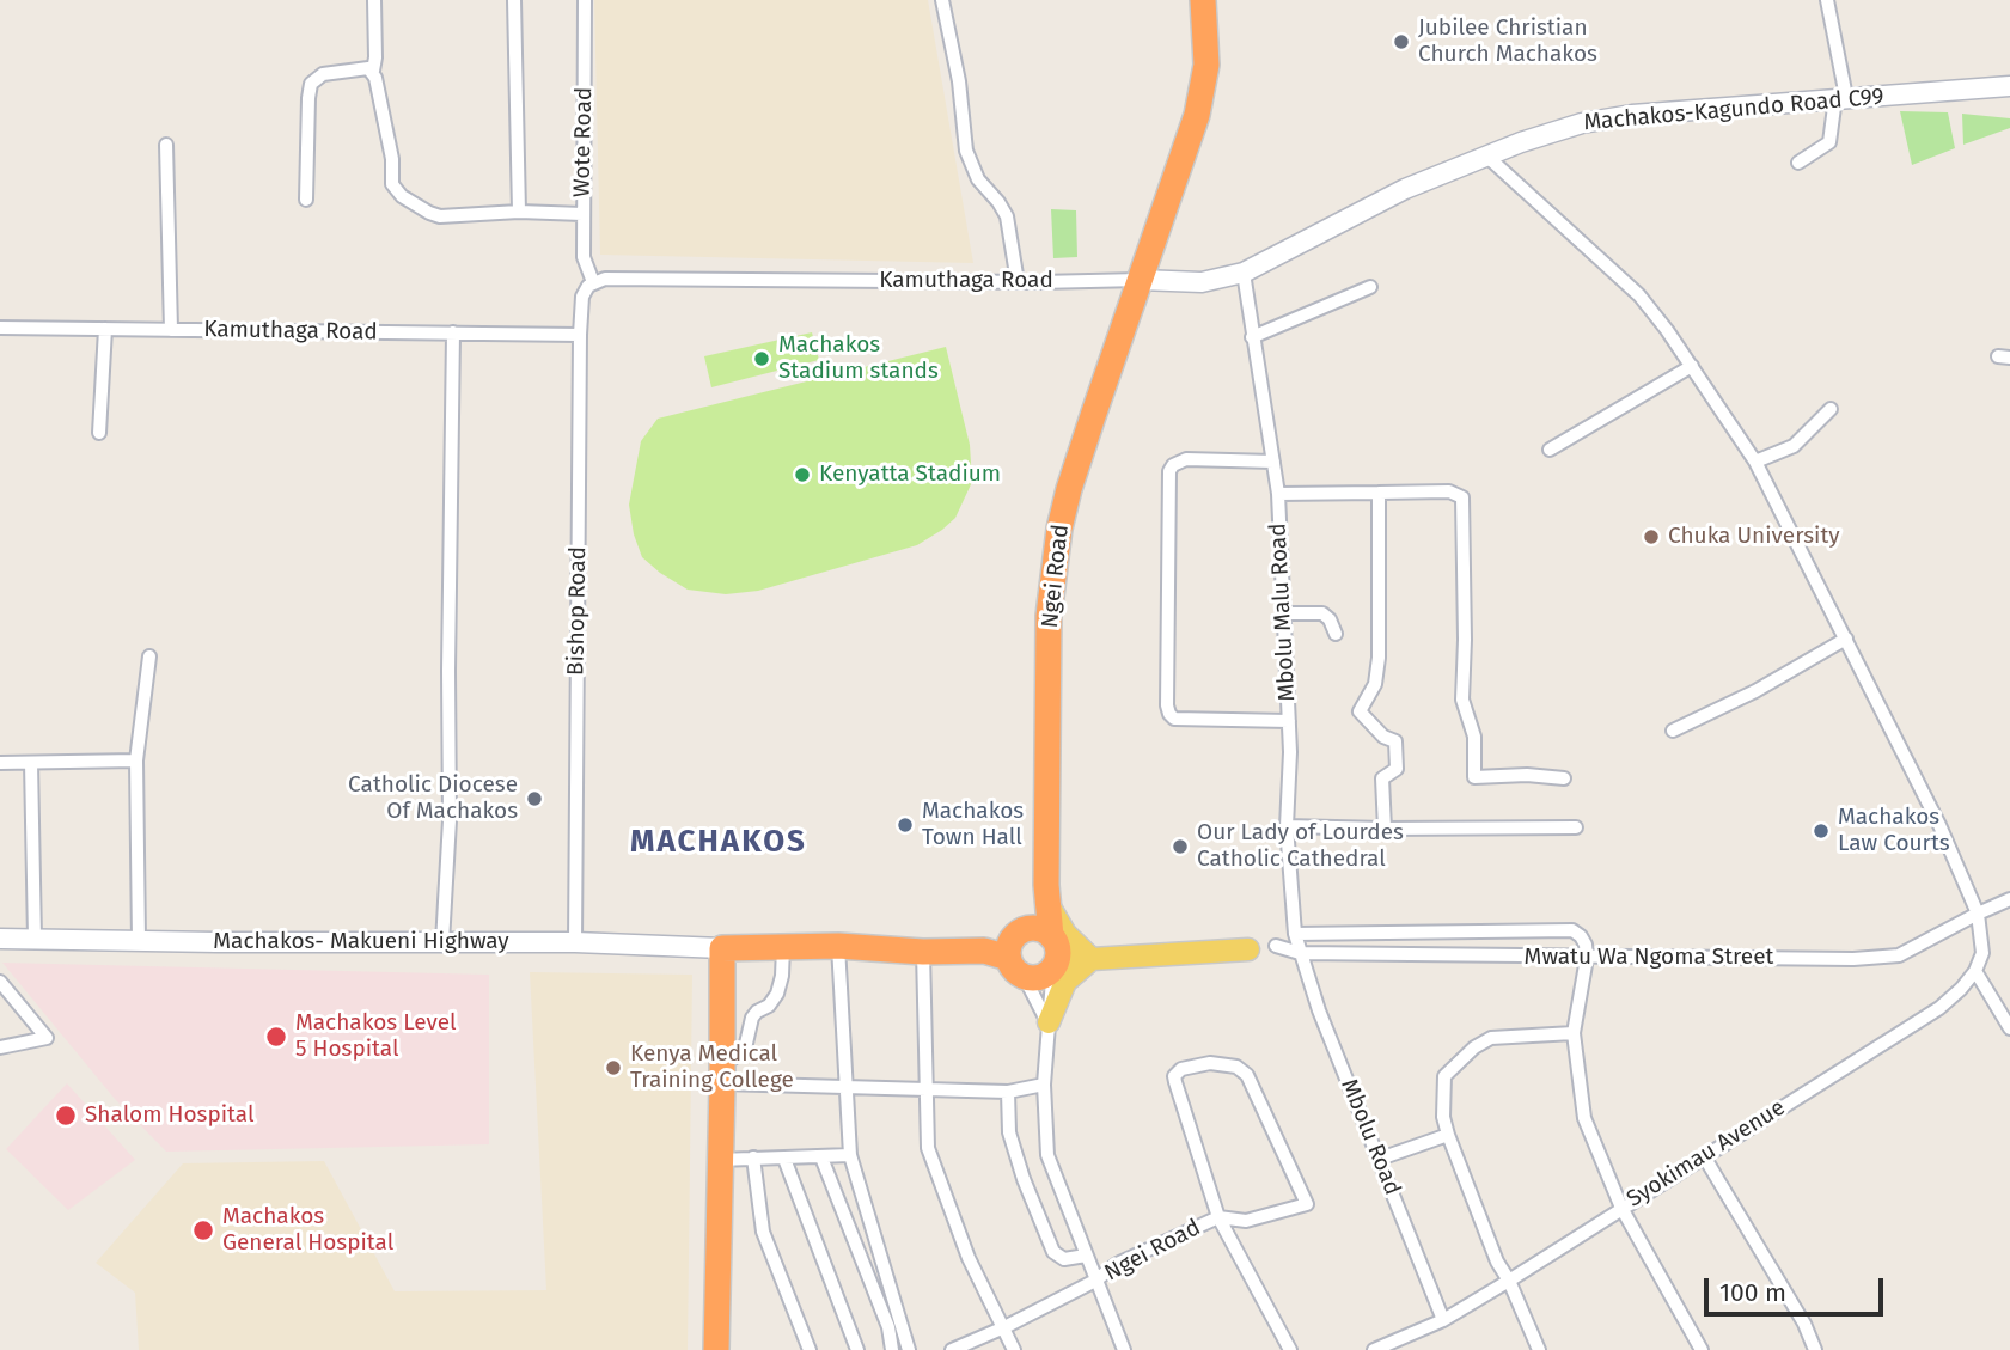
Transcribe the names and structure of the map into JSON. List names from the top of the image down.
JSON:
{
  "streets": {
    "highway": ["Ngei Road"],
    "main road": ["Machakos-Kagundo Road C99", "Machakos- Makueni Highway"],
    "street": [
      "Wote Road",
      "Kamuthaga Road",
      "Bishop Road",
      "Mbolu Malu Road",
      "Mwatu Wa Ngoma Street",
      "Mbolu Road",
      "Syokimau Avenue"
    ]
  },
  "crossings": [
    ["Machakos-Kagundo Road C99", "Kamuthaga Road"],
    ["Machakos-Kagundo Road C99", "Ngei Road"],
    ["Machakos-Kagundo Road C99", "Mbolu Malu Road"],
    ["Wote Road", "Kamuthaga Road"],
    ["Wote Road", "Bishop Road"],
    ["Kamuthaga Road", "Ngei Road"],
    ["Kamuthaga Road", "Bishop Road"],
    ["Bishop Road", "Machakos- Makueni Highway"],
    ["Mbolu Malu Road", "Mwatu Wa Ngoma Street"],
    ["Mbolu Malu Road", "Mbolu Road"],
    ["Mwatu Wa Ngoma Street", "Mbolu Road"],
    ["Mbolu Road", "Syokimau Avenue"]
  ],
  "districts": ["MACHAKOS"],
  "places": [
    "Jubilee Christian Church Machakos",
    "Machakos Stadium stands",
    "Kenyatta Stadium",
    "Chuka University",
    "Catholic Diocese Of Machakos",
    "Machakos Town Hall",
    "Machakos Law Courts",
    "Our Lady of Lourdes Catholic Cathedral",
    "Machakos Level 5 Hospital",
    "Kenya Medical Training College",
    "Shalom Hospital",
    "Machakos General Hospital"
  ],
  "scale_bar": "100 m"
}
